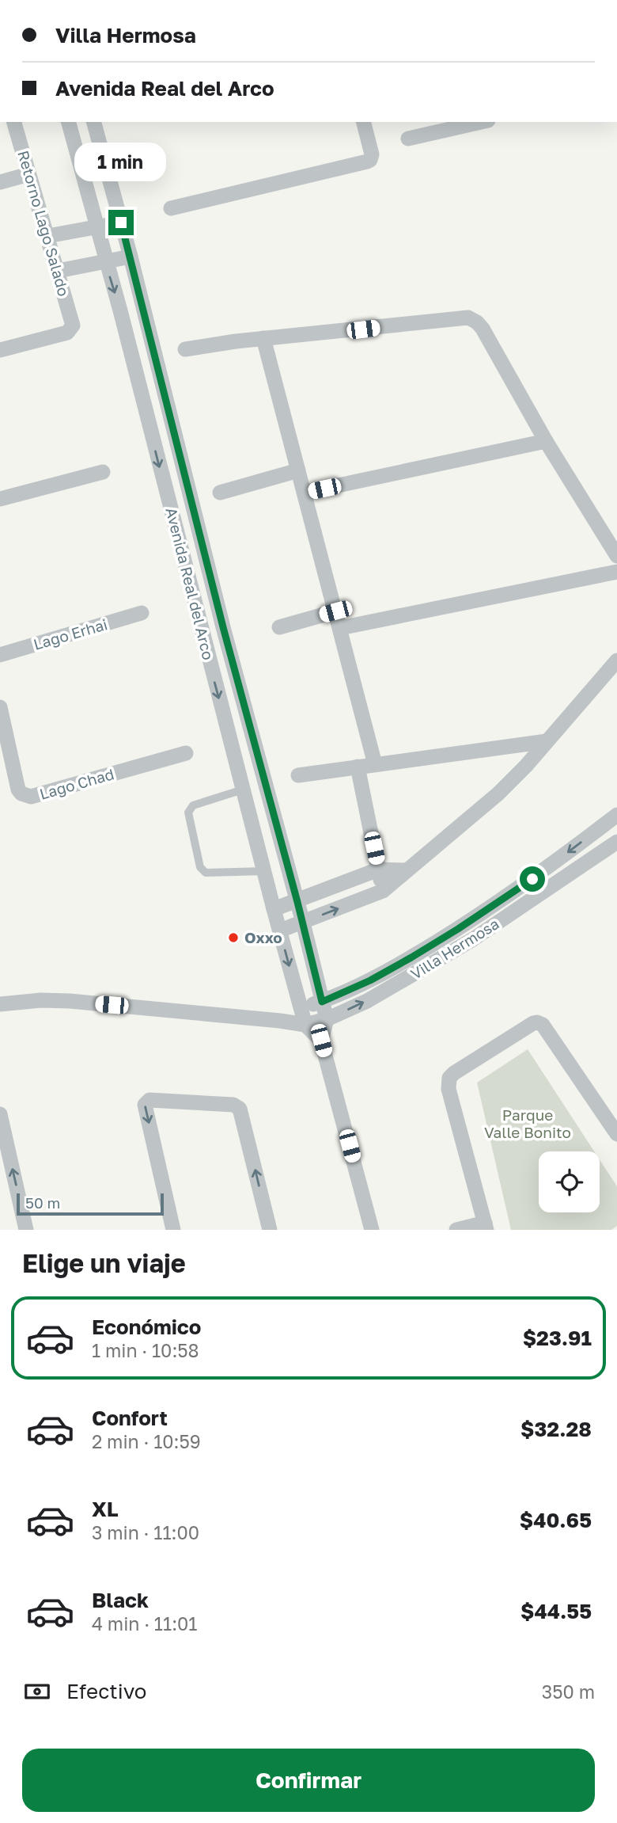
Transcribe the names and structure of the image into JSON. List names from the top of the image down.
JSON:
{
  "streets": {
    "street": [
      "Retorno Lago Salado",
      "Avenida Real del Arco",
      "Lago Erhai",
      "Lago Chad",
      "Villa Hermosa"
    ]
  },
  "crossings": [
    ["Avenida Real del Arco", "Villa Hermosa"]
  ],
  "parks": ["Parque Valle Bonito"],
  "places": ["Oxxo"],
  "scale_bar": "50 m",
  "page": {
    "banner": ["Villa Hermosa", "Avenida Real del Arco"],
    "bubble": "1 min",
    "scale": "50 m",
    "heading": "Elige un viaje",
    "list": [
      {
        "name": "Económico",
        "note": "1 min · 10:58",
        "value": "$23.91"
      },
      {
        "name": "Confort",
        "note": "2 min · 10:59",
        "value": "$32.28"
      },
      {
        "name": "XL",
        "note": "3 min · 11:00",
        "value": "$40.65"
      },
      {
        "name": "Black",
        "note": "4 min · 11:01",
        "value": "$44.55"
      }
    ],
    "pay": ["Efectivo", "350 m"],
    "buttons": "Confirmar"
  }
}
